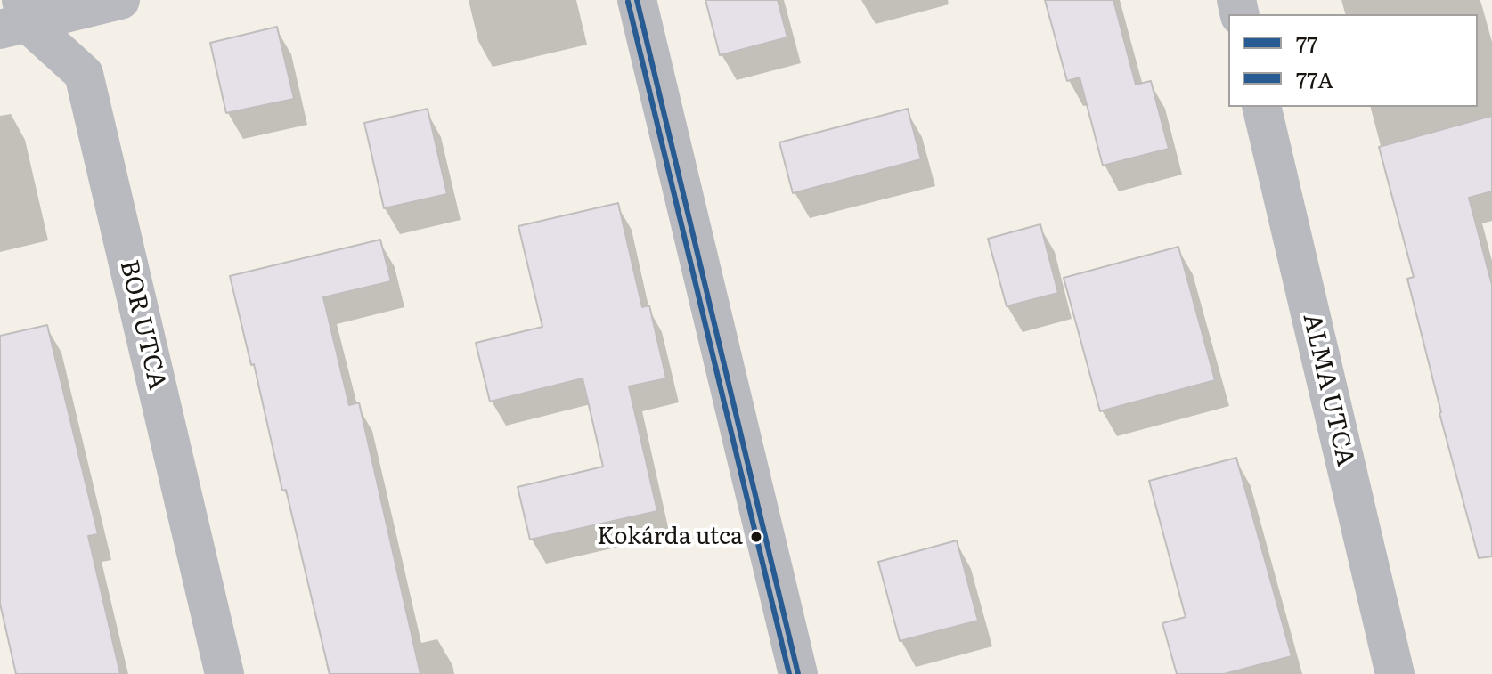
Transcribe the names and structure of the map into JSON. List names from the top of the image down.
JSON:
{
  "streets": {
    "street": ["BOR UTCA", "ALMA UTCA"]
  },
  "places": ["Kokárda utca"],
  "lines": ["transit line 77", "transit line 77A"],
  "legend": ["77", "77A"]
}
